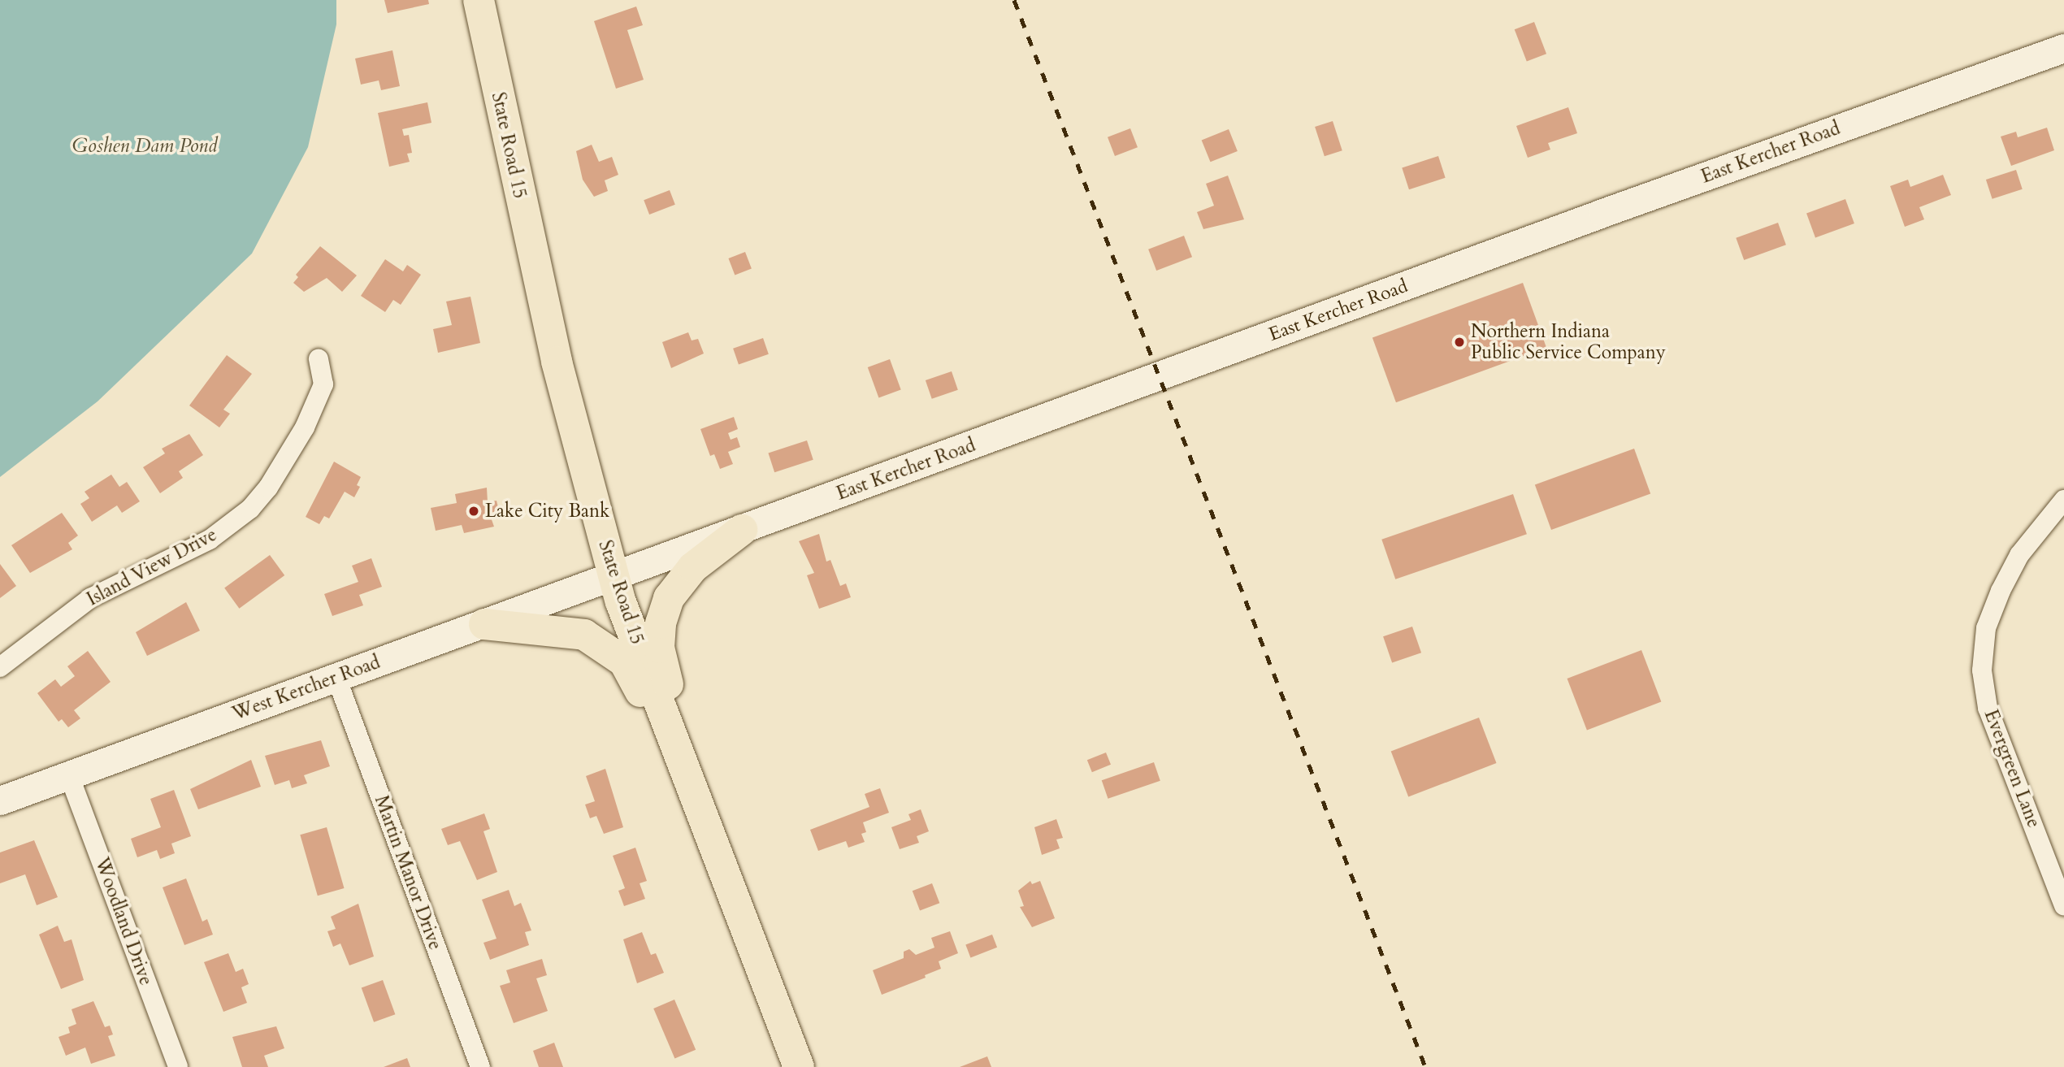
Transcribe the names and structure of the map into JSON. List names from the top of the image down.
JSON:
{
  "streets": {
    "main road": ["State Road 15", "East Kercher Road", "West Kercher Road"],
    "street": [
      "Island View Drive",
      "Evergreen Lane",
      "Martin Manor Drive",
      "Woodland Drive"
    ]
  },
  "crossings": [
    ["State Road 15", "East Kercher Road"],
    ["State Road 15", "West Kercher Road"],
    ["East Kercher Road", "West Kercher Road"],
    ["West Kercher Road", "Martin Manor Drive"],
    ["West Kercher Road", "Woodland Drive"]
  ],
  "water": ["Goshen Dam Pond"],
  "places": ["Northern Indiana Public Service Company", "Lake City Bank"]
}
